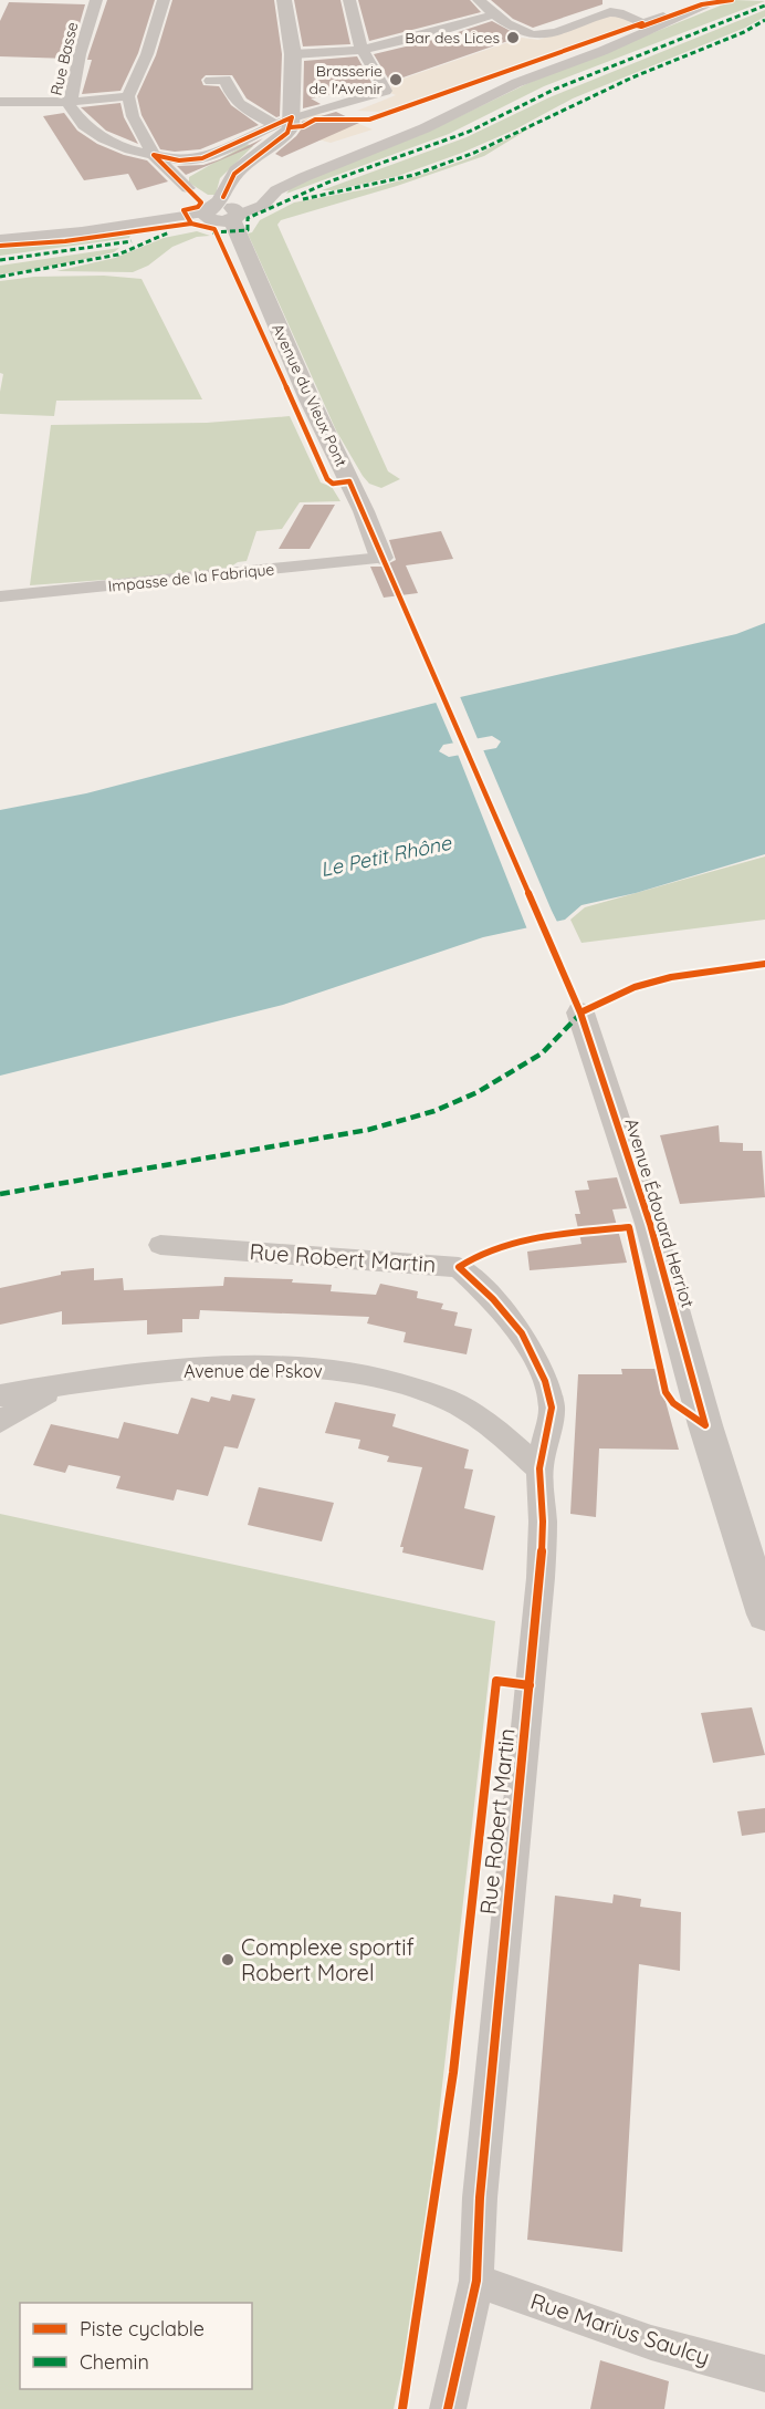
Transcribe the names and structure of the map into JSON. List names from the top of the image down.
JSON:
{
  "streets": {
    "street": [
      "Rue Basse",
      "Avenue du Vieux Pont",
      "Impasse de la Fabrique",
      "Avenue Édouard Herriot",
      "Rue Robert Martin",
      "Avenue de Pskov",
      "Rue Marius Saulcy"
    ]
  },
  "crossings": [
    ["Avenue du Vieux Pont", "Impasse de la Fabrique"],
    ["Rue Robert Martin", "Avenue de Pskov"],
    ["Rue Robert Martin", "Rue Marius Saulcy"]
  ],
  "water": ["Le Petit Rhône"],
  "places": ["Bar des Lices", "Brasserie de l'Avenir", "Complexe sportif Robert Morel"],
  "legend": ["Piste cyclable", "Chemin"]
}
